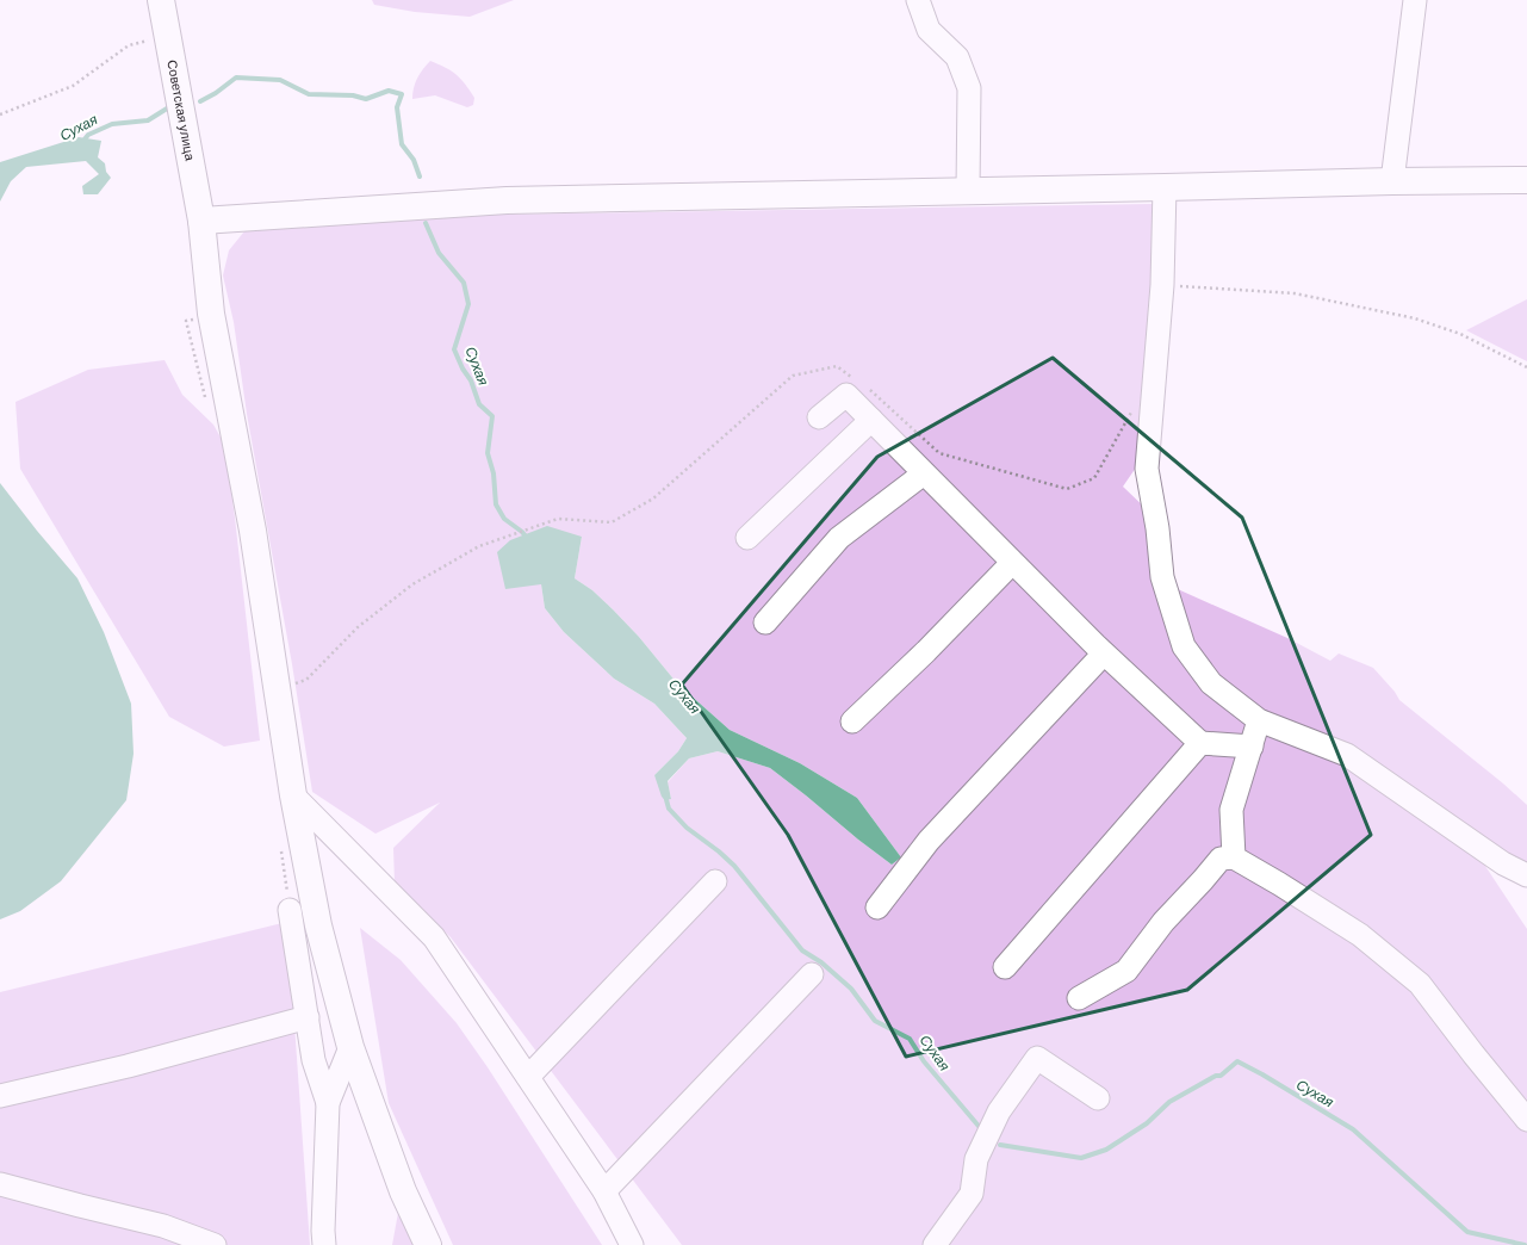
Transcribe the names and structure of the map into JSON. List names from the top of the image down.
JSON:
{
  "streets": {
    "main road": ["Советская улица"]
  },
  "water": ["Сухая"]
}
